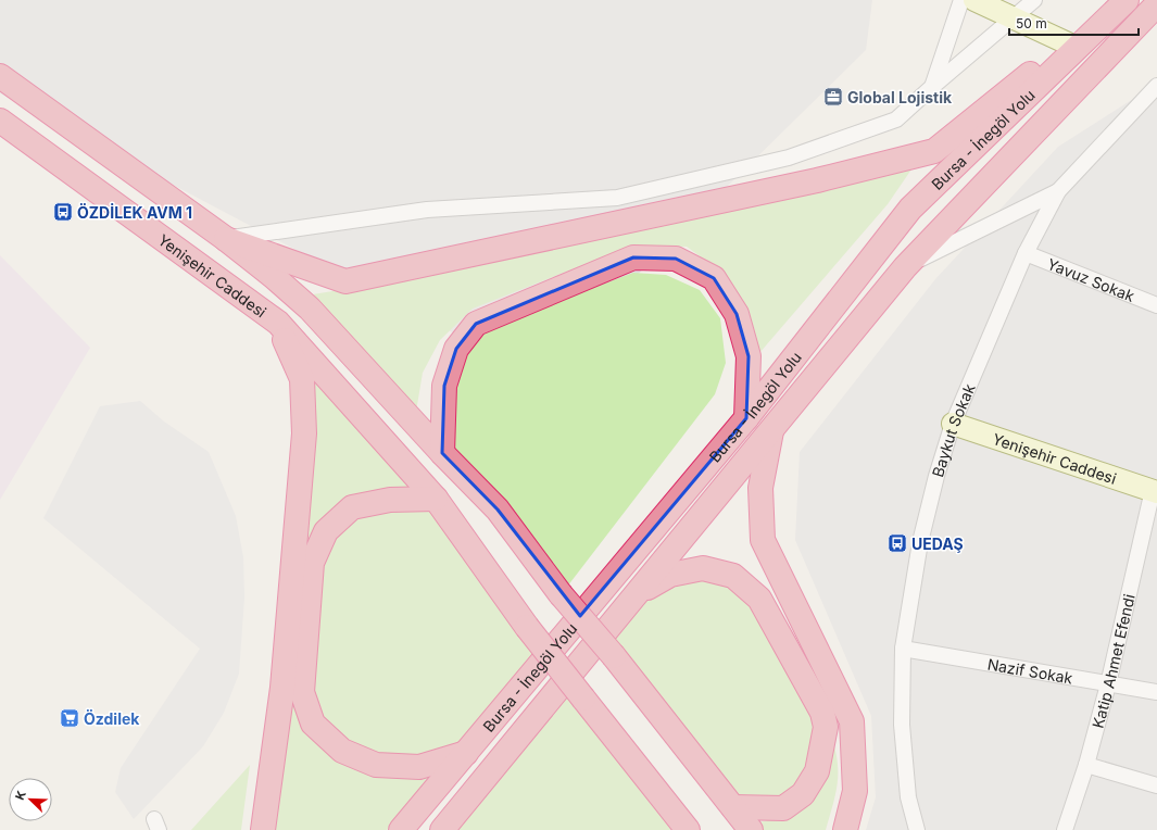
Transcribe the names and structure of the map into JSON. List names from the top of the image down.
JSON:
{
  "streets": {
    "highway": ["Bursa - İnegöl Yolu", "Yenişehir Caddesi"],
    "street": [
      "Yavuz Sokak",
      "Baykut Sokak",
      "Katip Ahmet Efendi",
      "Nazif Sokak"
    ]
  },
  "crossings": [
    ["Yenişehir Caddesi", "Baykut Sokak"],
    ["Yenişehir Caddesi", "Katip Ahmet Efendi"],
    ["Yavuz Sokak", "Baykut Sokak"],
    ["Baykut Sokak", "Nazif Sokak"],
    ["Katip Ahmet Efendi", "Nazif Sokak"]
  ],
  "places": {
    "office": ["Global Lojistik"],
    "bus stop": ["ÖZDİLEK AVM 1", "UEDAŞ"],
    "supermarket": ["Özdilek"]
  },
  "scale_bar": "50 m",
  "north": "top left"
}
